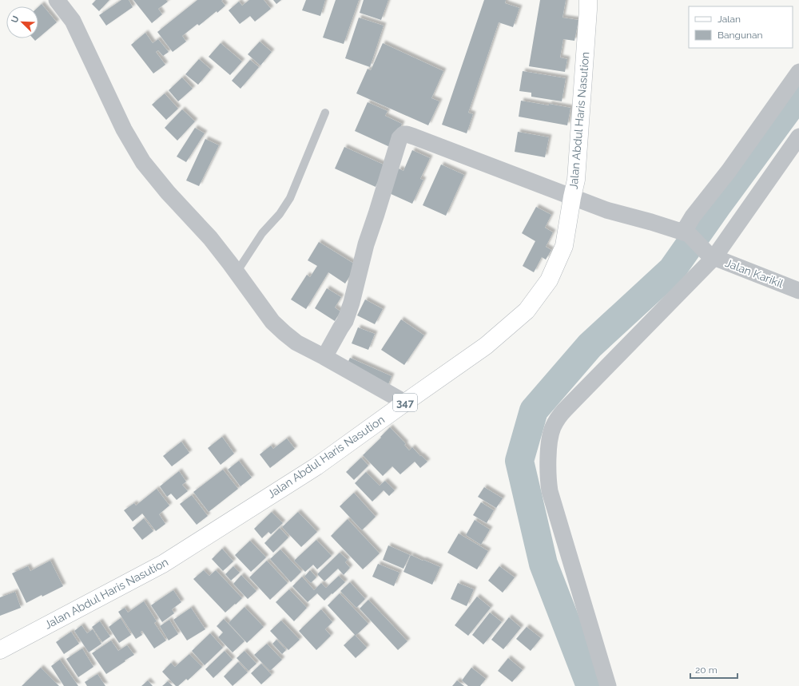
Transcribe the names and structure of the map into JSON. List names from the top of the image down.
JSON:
{
  "streets": {
    "main road": ["Jalan Abdul Haris Nasution", "347"],
    "street": ["Jalan Karikil"]
  },
  "legend": ["Jalan", "Bangunan"],
  "scale_bar": "20 m",
  "north": "top left"
}
